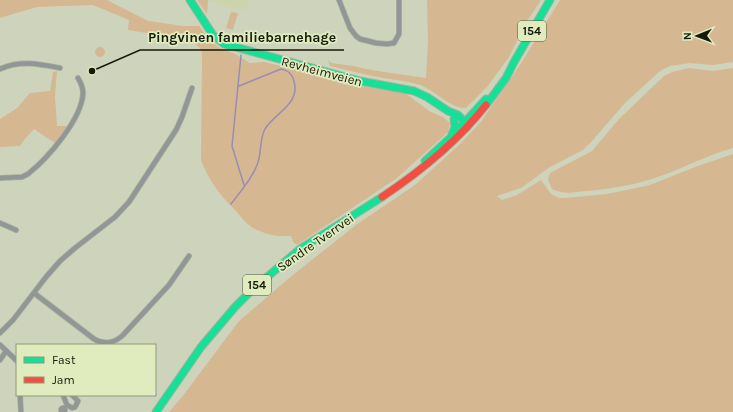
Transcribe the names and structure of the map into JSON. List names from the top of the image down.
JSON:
{
  "streets": {
    "main road": ["154", "Revheimveien", "Søndre Tverrvei"]
  },
  "crossings": [
    ["Revheimveien", "Søndre Tverrvei"]
  ],
  "places": ["Pingvinen familiebarnehage"],
  "legend": ["Fast", "Jam"],
  "north": "left"
}
